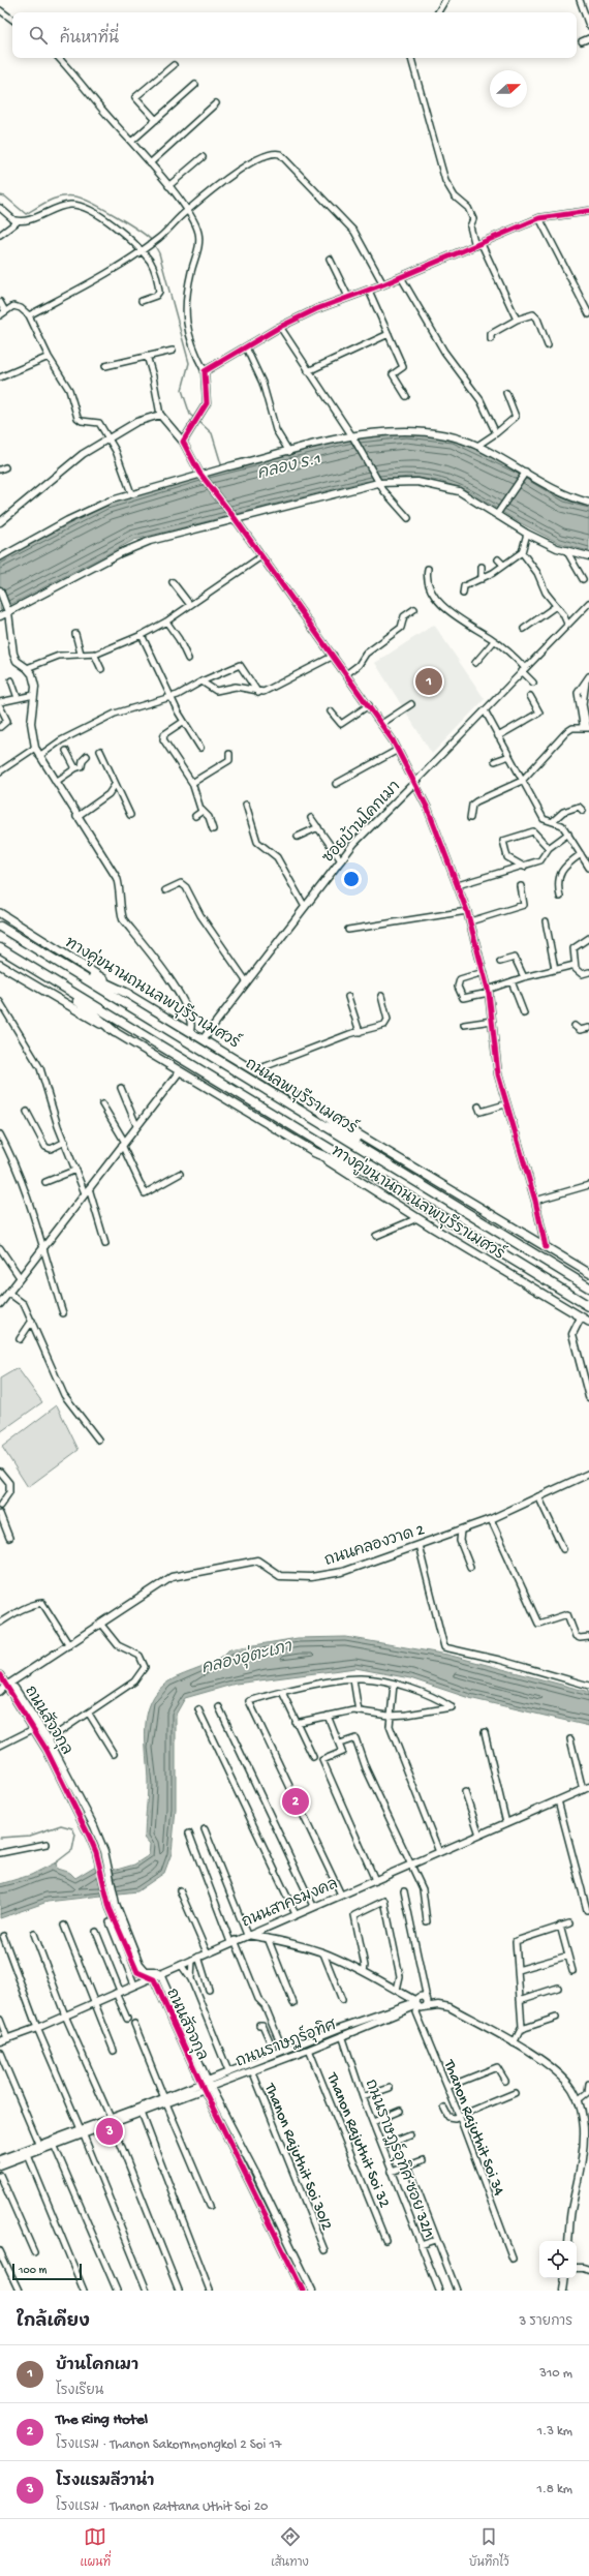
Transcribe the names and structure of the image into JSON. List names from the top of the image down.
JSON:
{
  "streets": {
    "main road": ["ทางคู่ขนานถนนลพบุรีราเมศวร์", "ถนนลพบุรีราเมศวร์"],
    "street": [
      "ซอยบ้านโคกเมา",
      "ถนนคลองวาด 2",
      "ถนนสัจจกุล",
      "ถนนสาครมงคล",
      "ถนนราษฏร์อุทิศ",
      "Thanon Rajuthit Soi 34",
      "Thanon Rajuthit Soi 32",
      "Thanon Rajuthit Soi 30/2",
      "ถนนราษฎร์อุทิศ ซอย 32/1"
    ]
  },
  "crossings": [
    ["ซอยบ้านโคกเมา", "ทางคู่ขนานถนนลพบุรีราเมศวร์"],
    ["ถนนคลองวาด 2", "ถนนสัจจกุล"],
    ["ถนนสัจจกุล", "ถนนสาครมงคล"],
    ["ถนนสัจจกุล", "ถนนราษฏร์อุทิศ"],
    ["ถนนราษฏร์อุทิศ", "Thanon Rajuthit Soi 34"],
    ["ถนนราษฏร์อุทิศ", "Thanon Rajuthit Soi 32"],
    ["ถนนราษฏร์อุทิศ", "Thanon Rajuthit Soi 30/2"],
    ["ถนนราษฏร์อุทิศ", "ถนนราษฎร์อุทิศ ซอย 32/1"]
  ],
  "water": ["คลอง ร.1", "คลองอุ่ตะเภา"],
  "scale_bar": "100 m",
  "north": "right",
  "page": {
    "search": "ค้นหาที่นี่",
    "pins": ["1", "2", "3"],
    "scale": "100 m",
    "heading": ["ใกล้เคียง", "3 รายการ"],
    "list": [
      {
        "mark": "1",
        "name": "บ้านโคกเมา",
        "note": "โรงเรียน",
        "value": "310 m"
      },
      {
        "mark": "2",
        "name": "The Ring Hotel",
        "note": "โรงแรม · Thanon Sakornmongkol 2 Soi 17",
        "value": "1.3 km"
      },
      {
        "mark": "3",
        "name": "โรงแรมลีวาน่า",
        "note": "โรงแรม · Thanon Rattana Uthit Soi 20",
        "value": "1.8 km"
      }
    ],
    "nav": ["แผนที่", "เส้นทาง", "บันทึกไว้"]
  }
}
